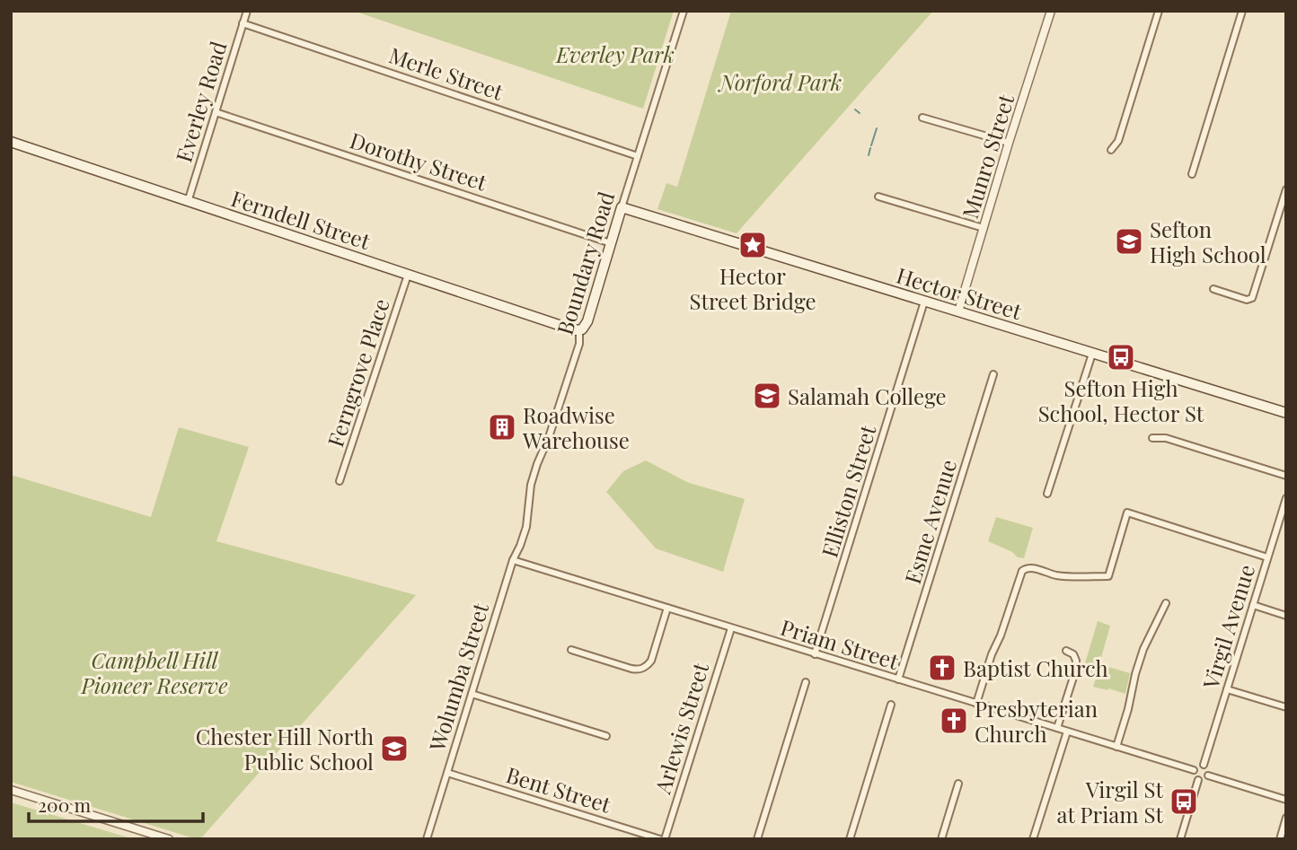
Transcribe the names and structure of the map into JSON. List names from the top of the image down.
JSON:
{
  "streets": {
    "main road": ["Ferndell Street", "Boundary Road", "Hector Street"],
    "street": [
      "Merle Street",
      "Everley Road",
      "Munro Street",
      "Dorothy Street",
      "Ferngrove Place",
      "Elliston Street",
      "Esme Avenue",
      "Virgil Avenue",
      "Priam Street",
      "Wolumba Street",
      "Arlewis Street",
      "Bent Street"
    ]
  },
  "crossings": [
    ["Merle Street", "Everley Road"],
    ["Merle Street", "Boundary Road"],
    ["Everley Road", "Dorothy Street"],
    ["Everley Road", "Ferndell Street"],
    ["Munro Street", "Hector Street"],
    ["Dorothy Street", "Boundary Road"],
    ["Ferndell Street", "Boundary Road"],
    ["Ferndell Street", "Ferngrove Place"],
    ["Boundary Road", "Hector Street"],
    ["Boundary Road", "Wolumba Street"],
    ["Hector Street", "Elliston Street"],
    ["Elliston Street", "Priam Street"],
    ["Esme Avenue", "Priam Street"],
    ["Virgil Avenue", "Priam Street"],
    ["Priam Street", "Wolumba Street"],
    ["Priam Street", "Arlewis Street"],
    ["Wolumba Street", "Bent Street"],
    ["Arlewis Street", "Bent Street"]
  ],
  "parks": ["Everley Park", "Norford Park", "Campbell Hill Pioneer Reserve"],
  "places": {
    "school or university": ["Sefton High School", "Salamah College", "Chester Hill North Public School"],
    "place": ["Hector Street Bridge"],
    "bus stop": ["Sefton High School, Hector St", "Virgil St at Priam St"],
    "building": ["Roadwise Warehouse"],
    "church": ["Baptist Church", "Presbyterian Church"]
  },
  "scale_bar": "200 m"
}
